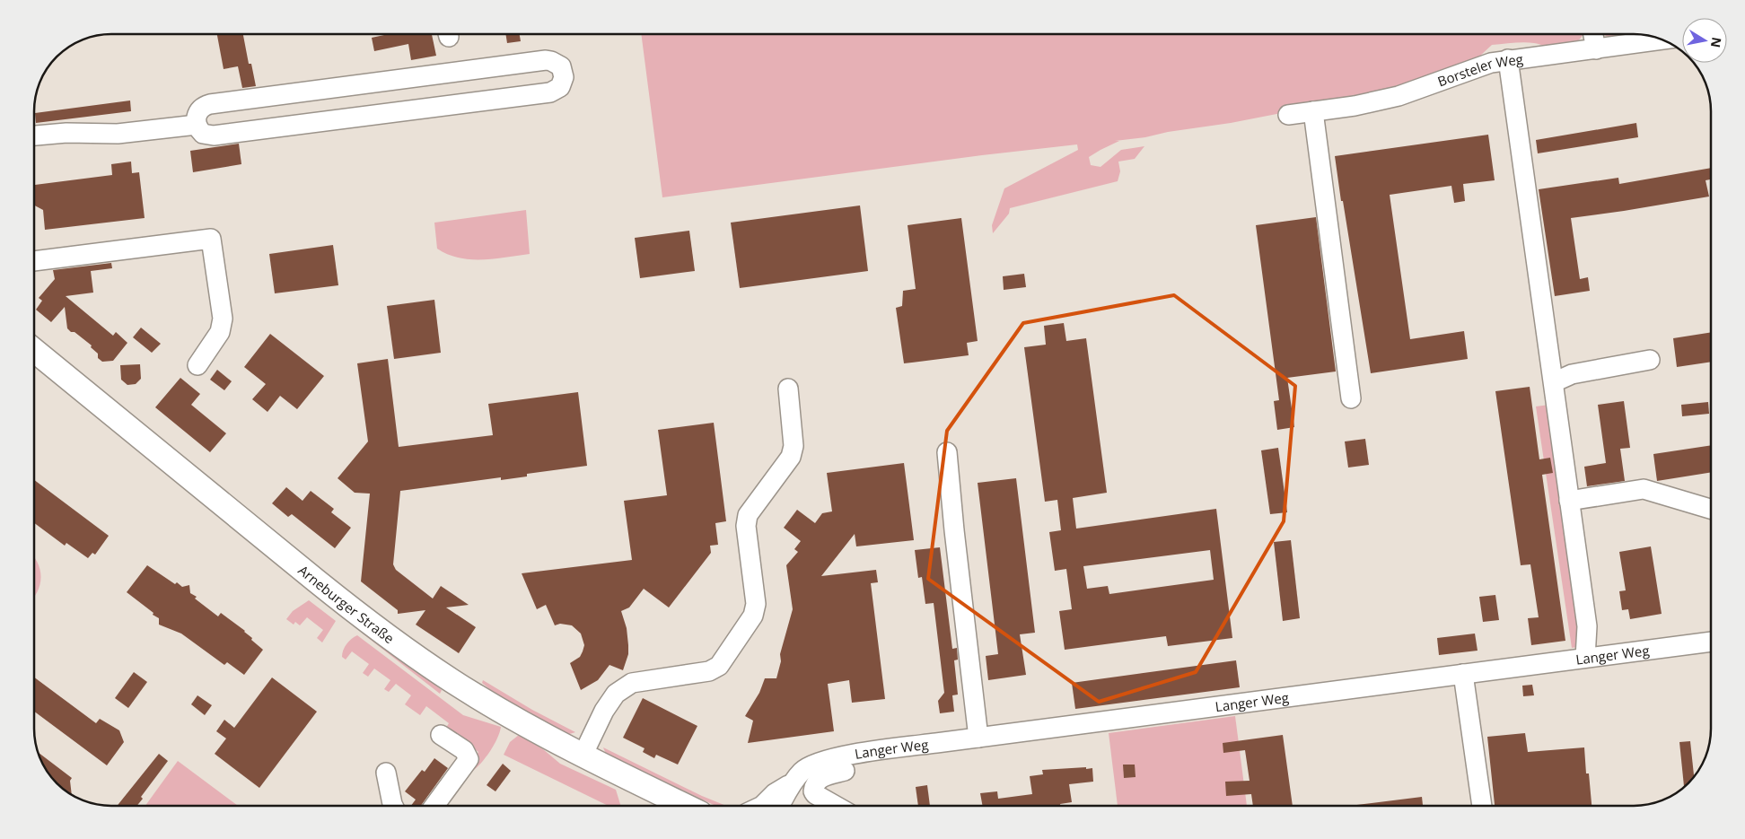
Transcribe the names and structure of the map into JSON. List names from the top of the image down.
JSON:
{
  "streets": {
    "main road": ["Arneburger Straße"],
    "street": ["Borsteler Weg", "Langer Weg"]
  },
  "north": "right"
}
